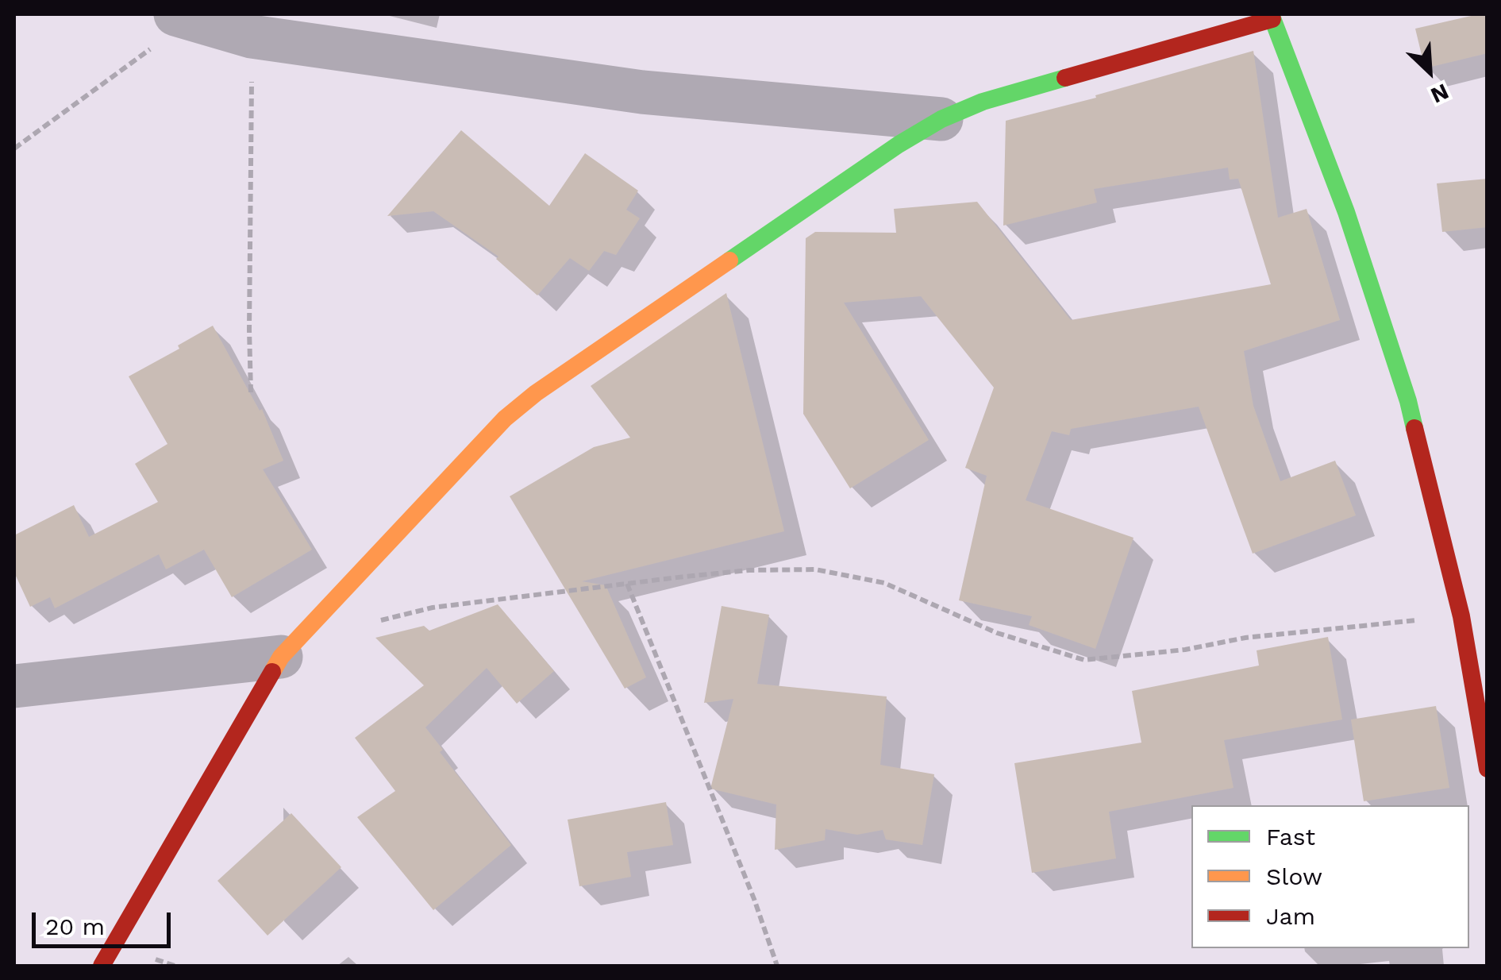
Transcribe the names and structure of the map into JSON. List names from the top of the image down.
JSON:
{
  "legend": ["Fast", "Slow", "Jam"],
  "scale_bar": "20 m",
  "north": "bottom right"
}
